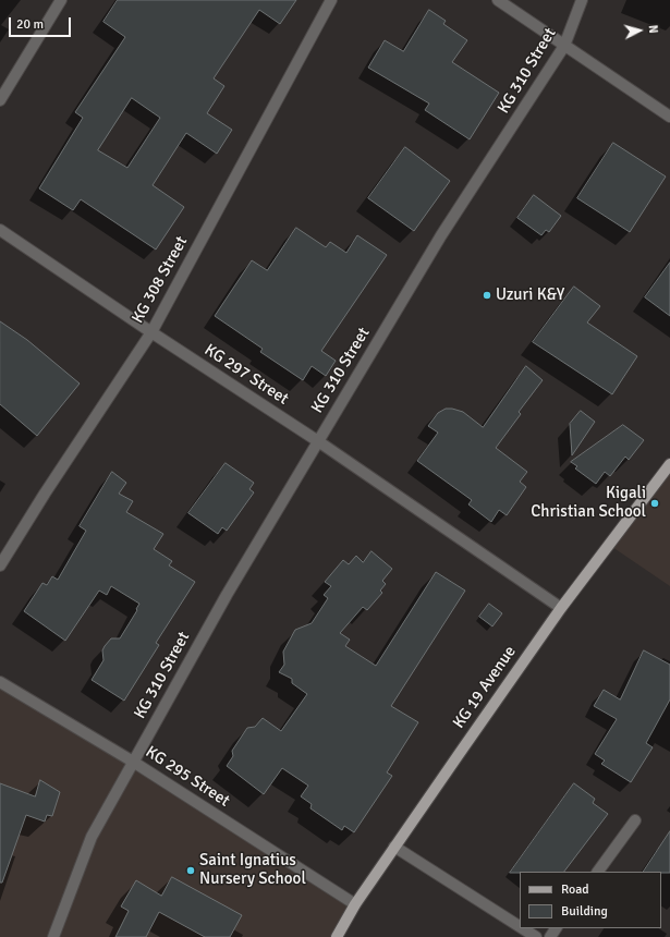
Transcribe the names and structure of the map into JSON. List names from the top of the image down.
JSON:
{
  "streets": {
    "main road": ["KG 19 Avenue"],
    "street": [
      "KG 310 Street",
      "KG 308 Street",
      "KG 297 Street",
      "KG 295 Street"
    ]
  },
  "crossings": [
    ["KG 310 Street", "KG 297 Street"],
    ["KG 310 Street", "KG 295 Street"],
    ["KG 308 Street", "KG 297 Street"],
    ["KG 297 Street", "KG 19 Avenue"],
    ["KG 19 Avenue", "KG 295 Street"]
  ],
  "places": ["Uzuri K&Y", "Kigali Christian School", "Saint Ignatius Nursery School"],
  "legend": ["Road", "Building"],
  "scale_bar": "20 m",
  "north": "right"
}
